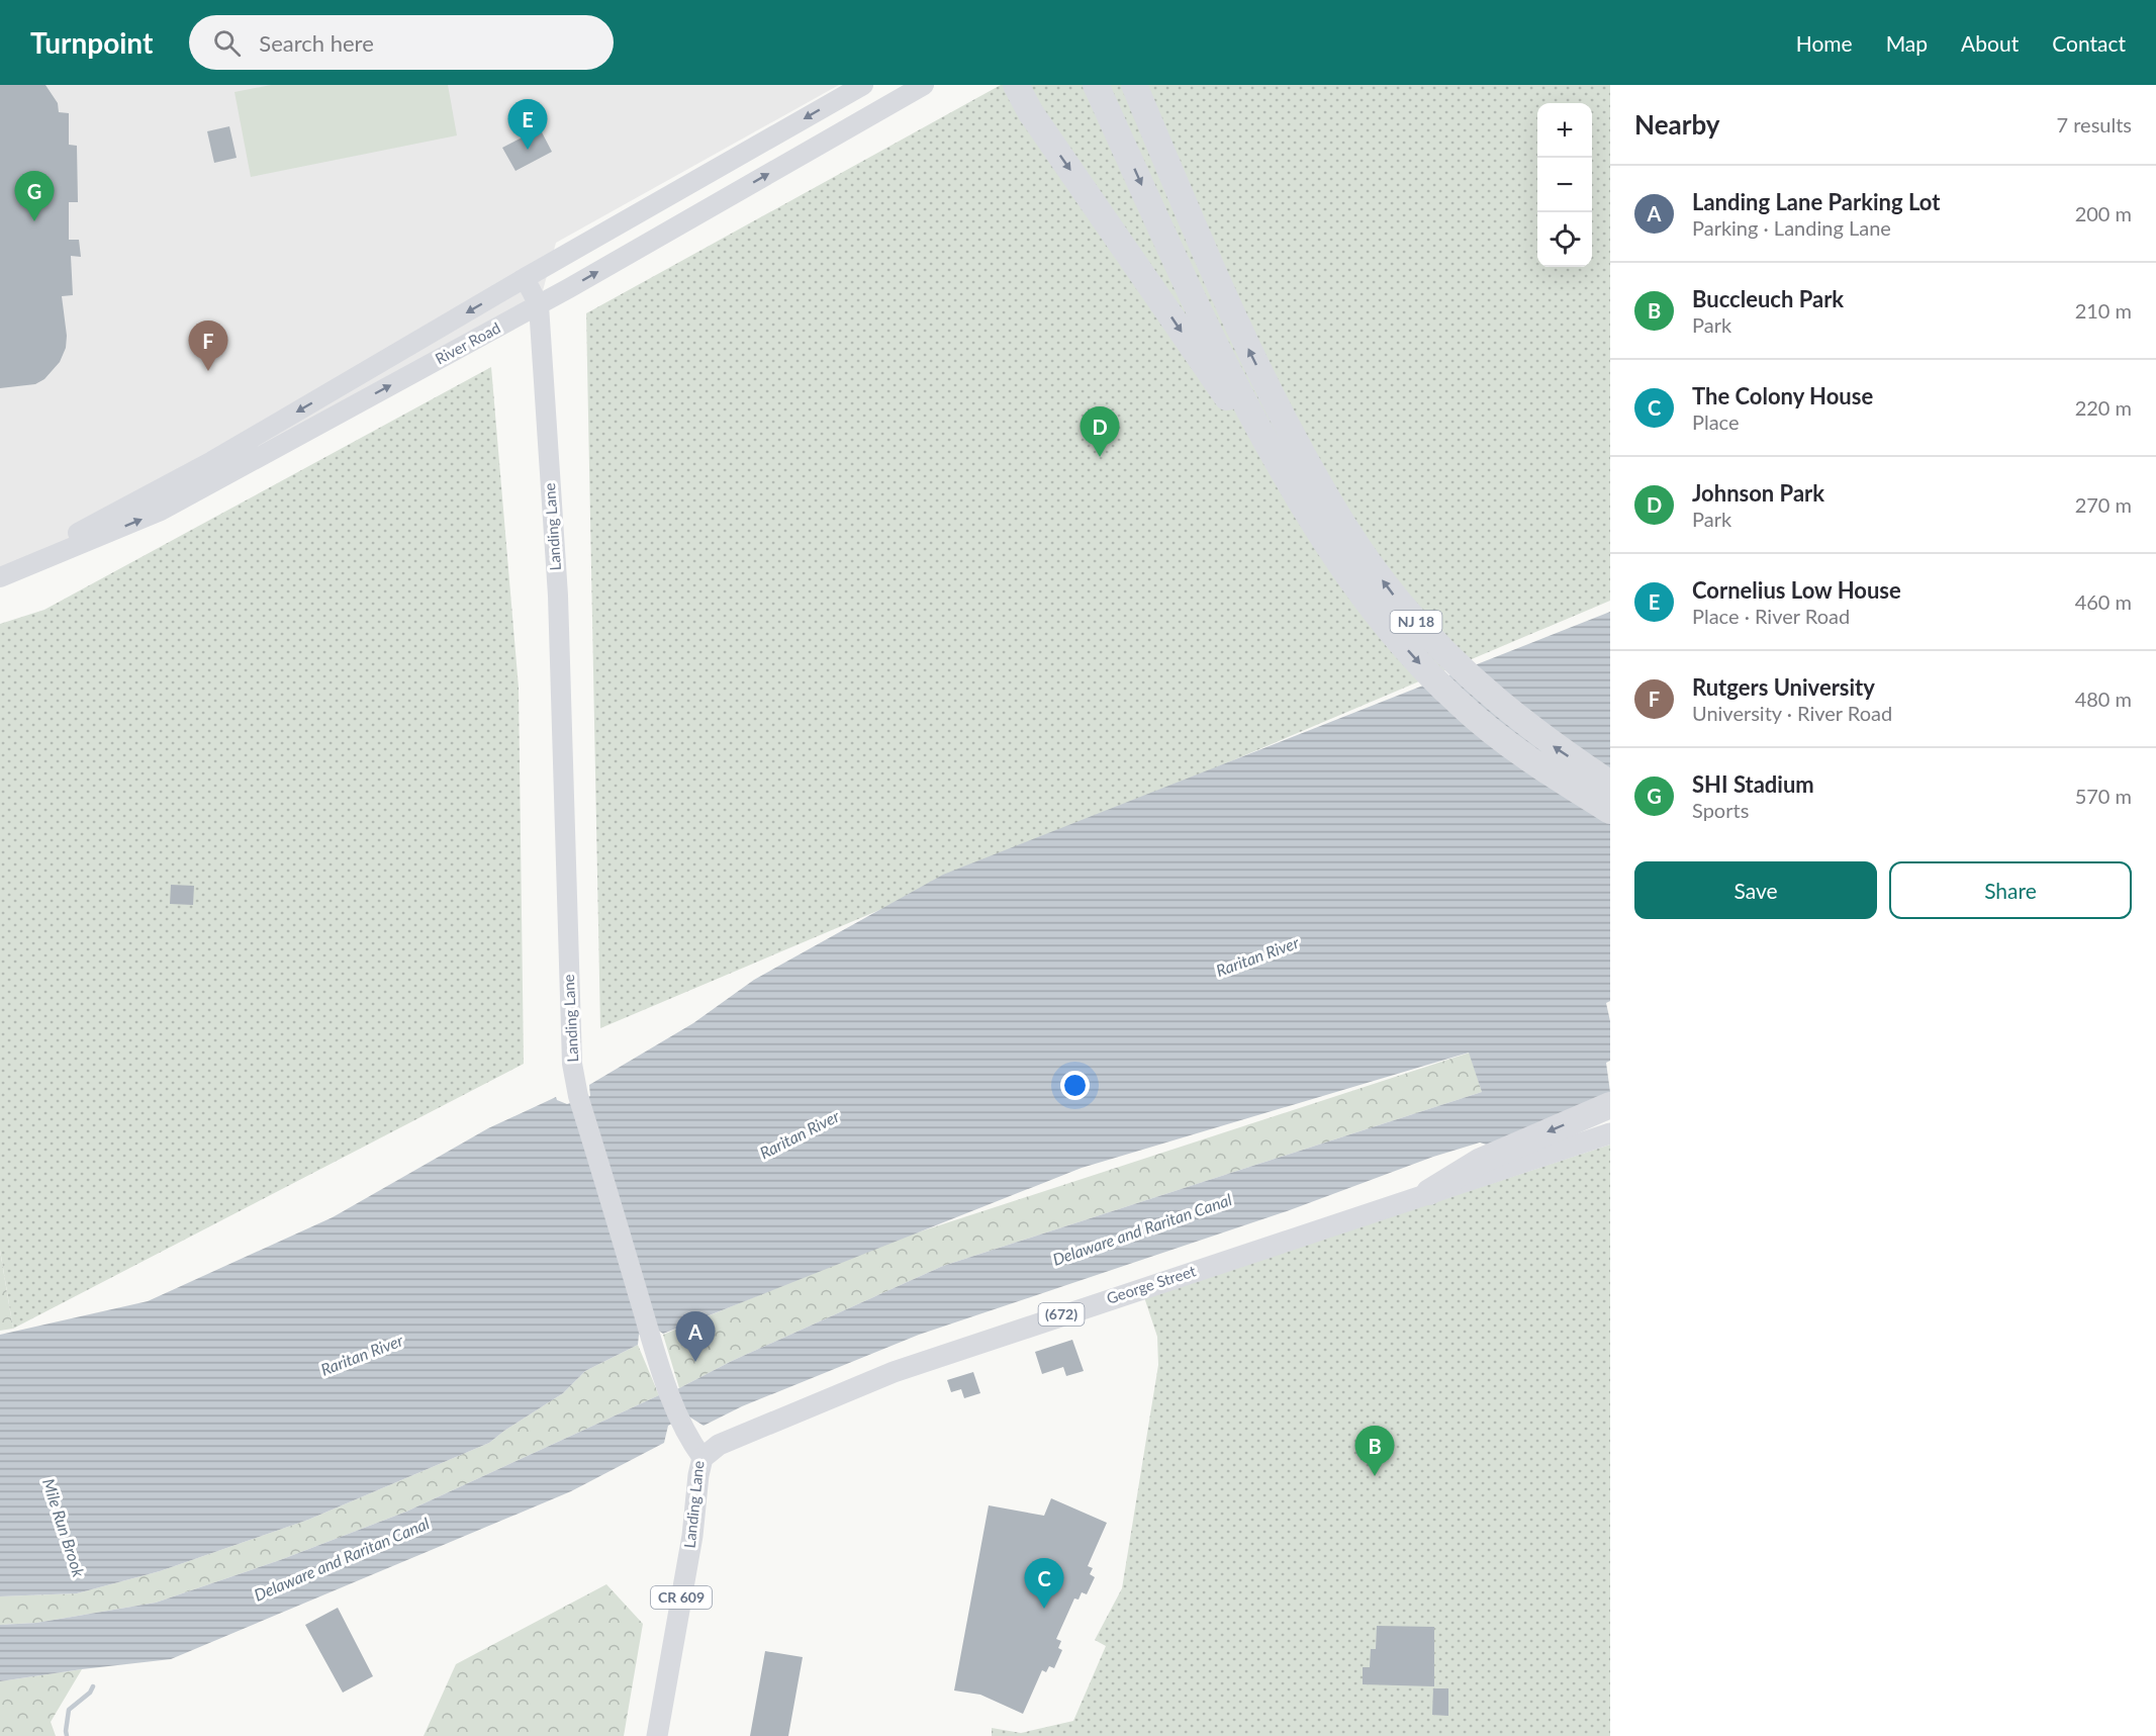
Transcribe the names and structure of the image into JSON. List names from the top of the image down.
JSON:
{
  "streets": {
    "highway": ["NJ 18"],
    "main road": [
      "River Road",
      "Landing Lane",
      "George Street",
      "(672)",
      "CR 609"
    ]
  },
  "crossings": [
    ["River Road", "Landing Lane"],
    ["Landing Lane", "George Street"]
  ],
  "water": ["Raritan River", "Delaware and Raritan Canal", "Mile Run Brook"],
  "page": {
    "header": "Turnpoint",
    "search": "Search here",
    "nav": [
      "Home",
      "Map",
      "About",
      "Contact"
    ],
    "heading": ["Nearby", "7 results"],
    "pins": [
      "E",
      "G",
      "F",
      "D",
      "A",
      "B",
      "C"
    ],
    "map_buttons": ["+", "−"],
    "list": [
      {
        "mark": "A",
        "name": "Landing Lane Parking Lot",
        "note": "Parking · Landing Lane",
        "value": "200 m"
      },
      {
        "mark": "B",
        "name": "Buccleuch Park",
        "note": "Park",
        "value": "210 m"
      },
      {
        "mark": "C",
        "name": "The Colony House",
        "note": "Place",
        "value": "220 m"
      },
      {
        "mark": "D",
        "name": "Johnson Park",
        "note": "Park",
        "value": "270 m"
      },
      {
        "mark": "E",
        "name": "Cornelius Low House",
        "note": "Place · River Road",
        "value": "460 m"
      },
      {
        "mark": "F",
        "name": "Rutgers University",
        "note": "University · River Road",
        "value": "480 m"
      },
      {
        "mark": "G",
        "name": "SHI Stadium",
        "note": "Sports",
        "value": "570 m"
      }
    ],
    "buttons": ["Save", "Share"]
  }
}
